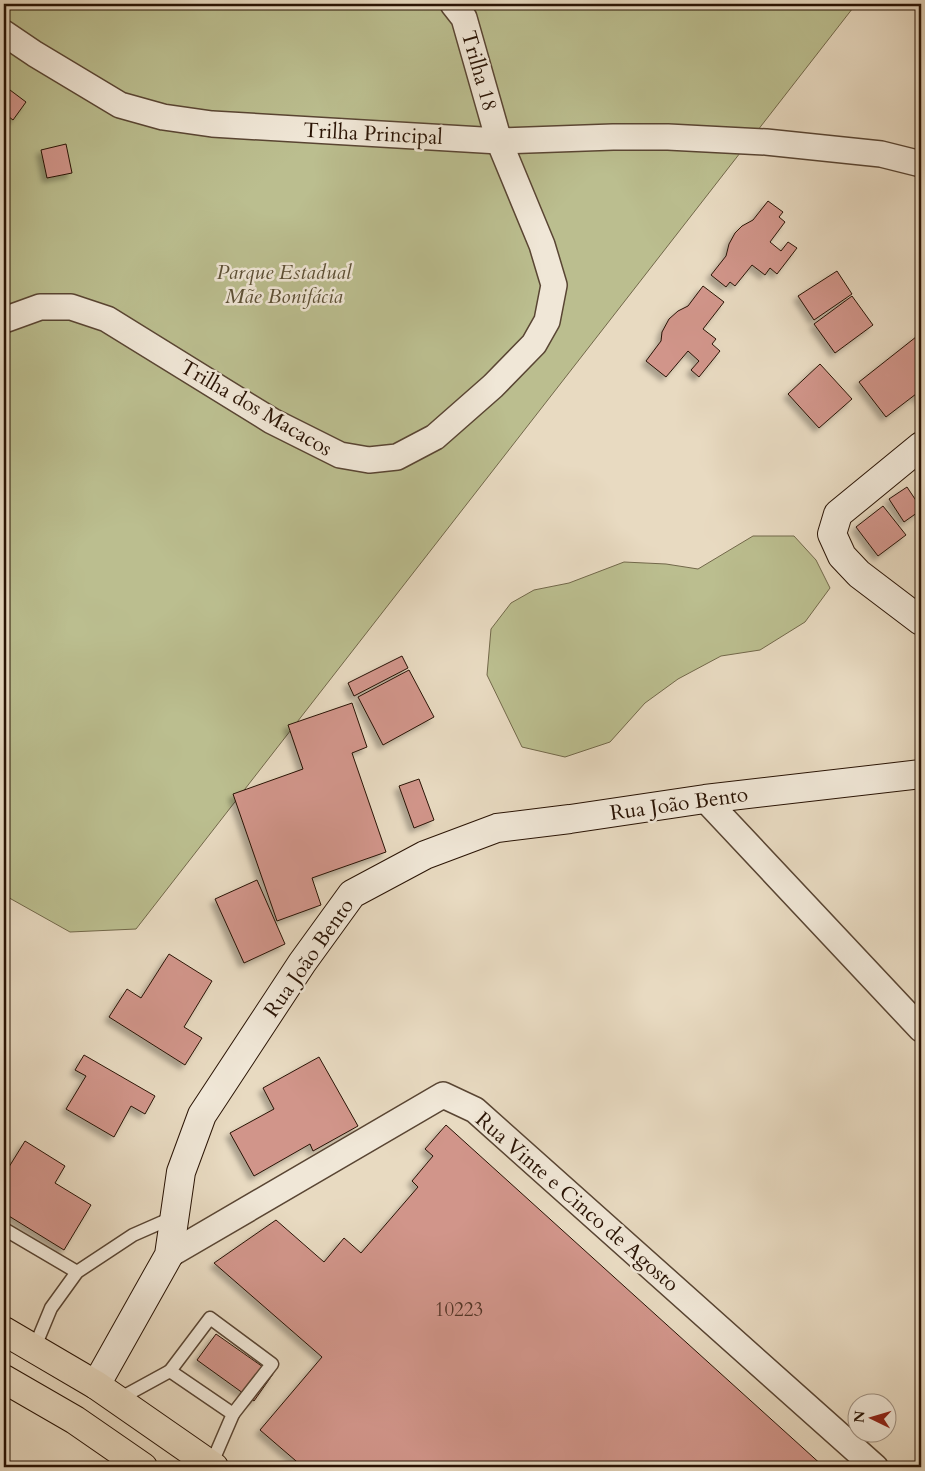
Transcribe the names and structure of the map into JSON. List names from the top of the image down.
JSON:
{
  "streets": {
    "street": [
      "Trilha 18",
      "Trilha Principal",
      "Trilha dos Macacos",
      "Rua João Bento",
      "Rua Vinte e Cinco de Agosto"
    ]
  },
  "crossings": [
    ["Trilha 18", "Trilha Principal"],
    ["Trilha 18", "Trilha dos Macacos"],
    ["Trilha Principal", "Trilha dos Macacos"],
    ["Rua João Bento", "Rua Vinte e Cinco de Agosto"]
  ],
  "parks": ["Parque Estadual Mãe Bonifácia"],
  "house_numbers": ["10223"],
  "north": "left"
}
